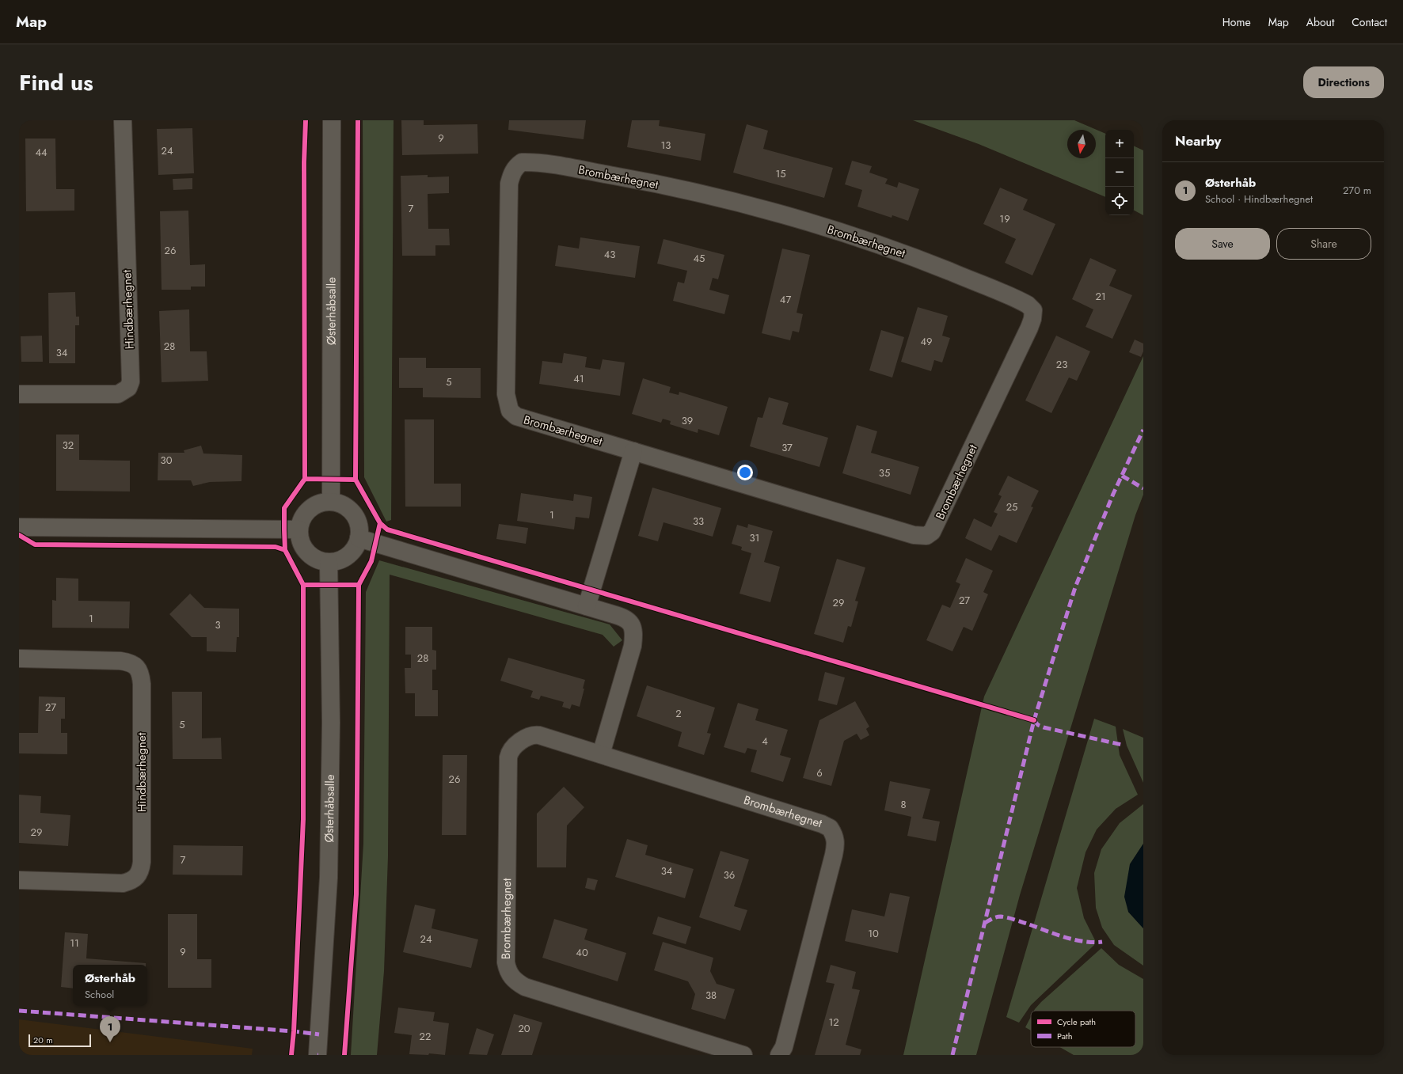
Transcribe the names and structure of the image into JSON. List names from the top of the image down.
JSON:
{
  "streets": {
    "street": ["Brombærhegnet", "Hindbærhegnet", "Østerhåbsalle"]
  },
  "house_numbers": [
    "9",
    "13",
    "24",
    "44",
    "15",
    "7",
    "19",
    "26",
    "43",
    "45",
    "21",
    "47",
    "49",
    "28",
    "34",
    "23",
    "41",
    "5",
    "39",
    "32",
    "37",
    "30",
    "35",
    "25",
    "1",
    "33",
    "31",
    "27",
    "29",
    "1",
    "3",
    "28",
    "27",
    "2",
    "5",
    "4",
    "6",
    "26",
    "8",
    "29",
    "7",
    "34",
    "36",
    "10",
    "24",
    "11",
    "9",
    "40",
    "38",
    "12",
    "20",
    "22"
  ],
  "legend": ["Cycle path", "Path"],
  "scale_bar": "20 m",
  "north": "bottom",
  "page": {
    "header": "Map",
    "nav": [
      "Home",
      "Map",
      "About",
      "Contact"
    ],
    "title": "Find us",
    "buttons": [
      "Directions",
      ["Save", "Share"]
    ],
    "heading": "Nearby",
    "map_buttons": ["+", "−"],
    "list": [
      {
        "mark": "1",
        "name": "Østerhåb",
        "note": "School · Hindbærhegnet",
        "value": "270 m"
      }
    ],
    "popup": ["Østerhåb", "School"],
    "pins": "1",
    "scale": "20 m"
  }
}
